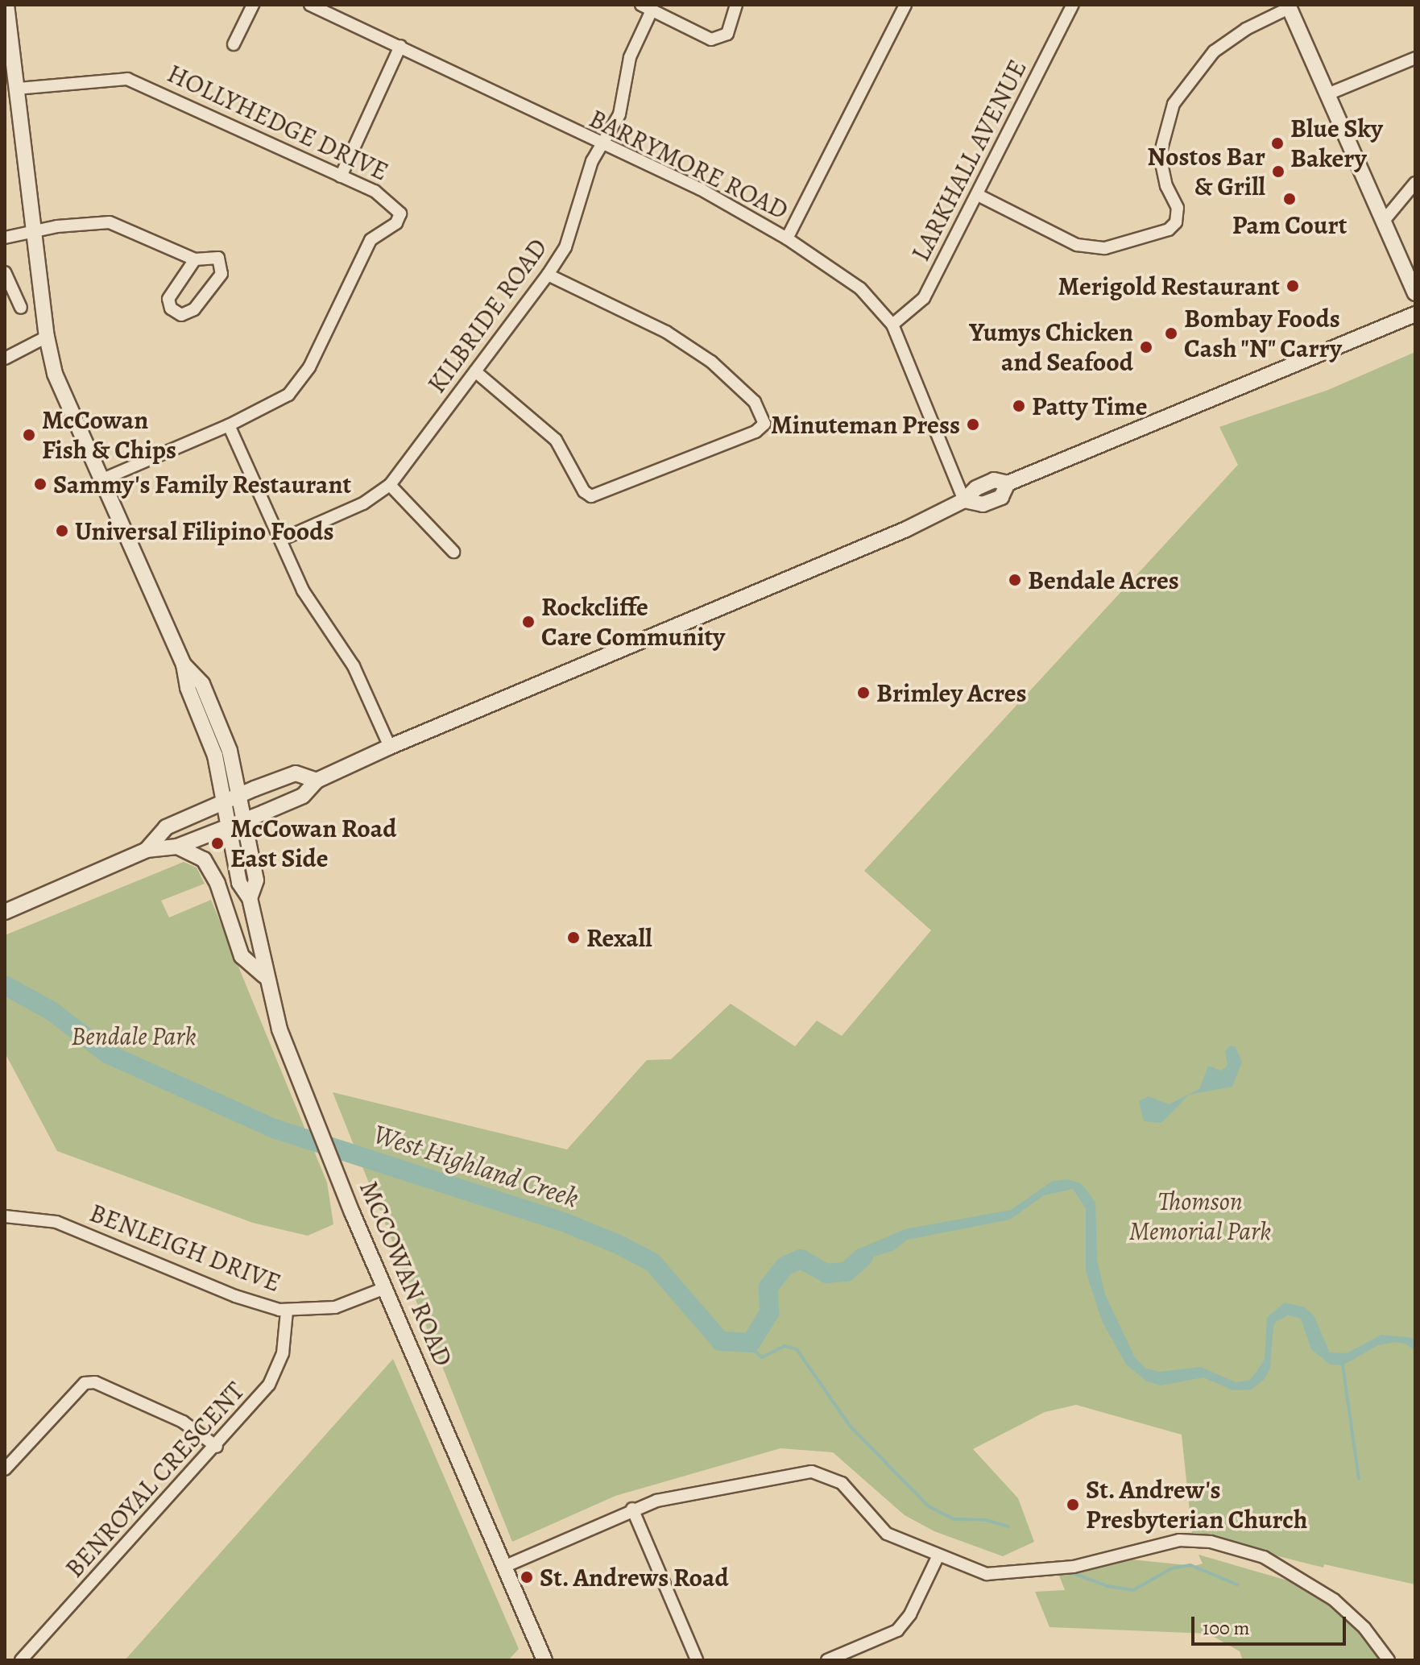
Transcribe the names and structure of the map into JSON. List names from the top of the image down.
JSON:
{
  "streets": {
    "main road": ["MCCOWAN ROAD"],
    "street": [
      "HOLLYHEDGE DRIVE",
      "LARKHALL AVENUE",
      "BARRYMORE ROAD",
      "KILBRIDE ROAD",
      "BENLEIGH DRIVE",
      "BENROYAL CRESCENT"
    ]
  },
  "crossings": [
    ["HOLLYHEDGE DRIVE", "MCCOWAN ROAD"],
    ["LARKHALL AVENUE", "BARRYMORE ROAD"],
    ["BARRYMORE ROAD", "KILBRIDE ROAD"],
    ["BENLEIGH DRIVE", "MCCOWAN ROAD"],
    ["BENLEIGH DRIVE", "BENROYAL CRESCENT"]
  ],
  "water": ["West Highland Creek"],
  "parks": ["Bendale Park", "Thomson Memorial Park"],
  "places": [
    "Blue Sky Bakery",
    "Nostos Bar & Grill",
    "Pam Court",
    "Merigold Restaurant",
    "Bombay Foods Cash \"N\" Carry",
    "Yumys Chicken and Seafood",
    "Patty Time",
    "Minuteman Press",
    "McCowan Fish & Chips",
    "Sammy's Family Restaurant",
    "Universal Filipino Foods",
    "Bendale Acres",
    "Rockcliffe Care Community",
    "Brimley Acres",
    "McCowan Road East Side",
    "Rexall",
    "St. Andrew's Presbyterian Church",
    "St. Andrews Road"
  ],
  "scale_bar": "100 m"
}
